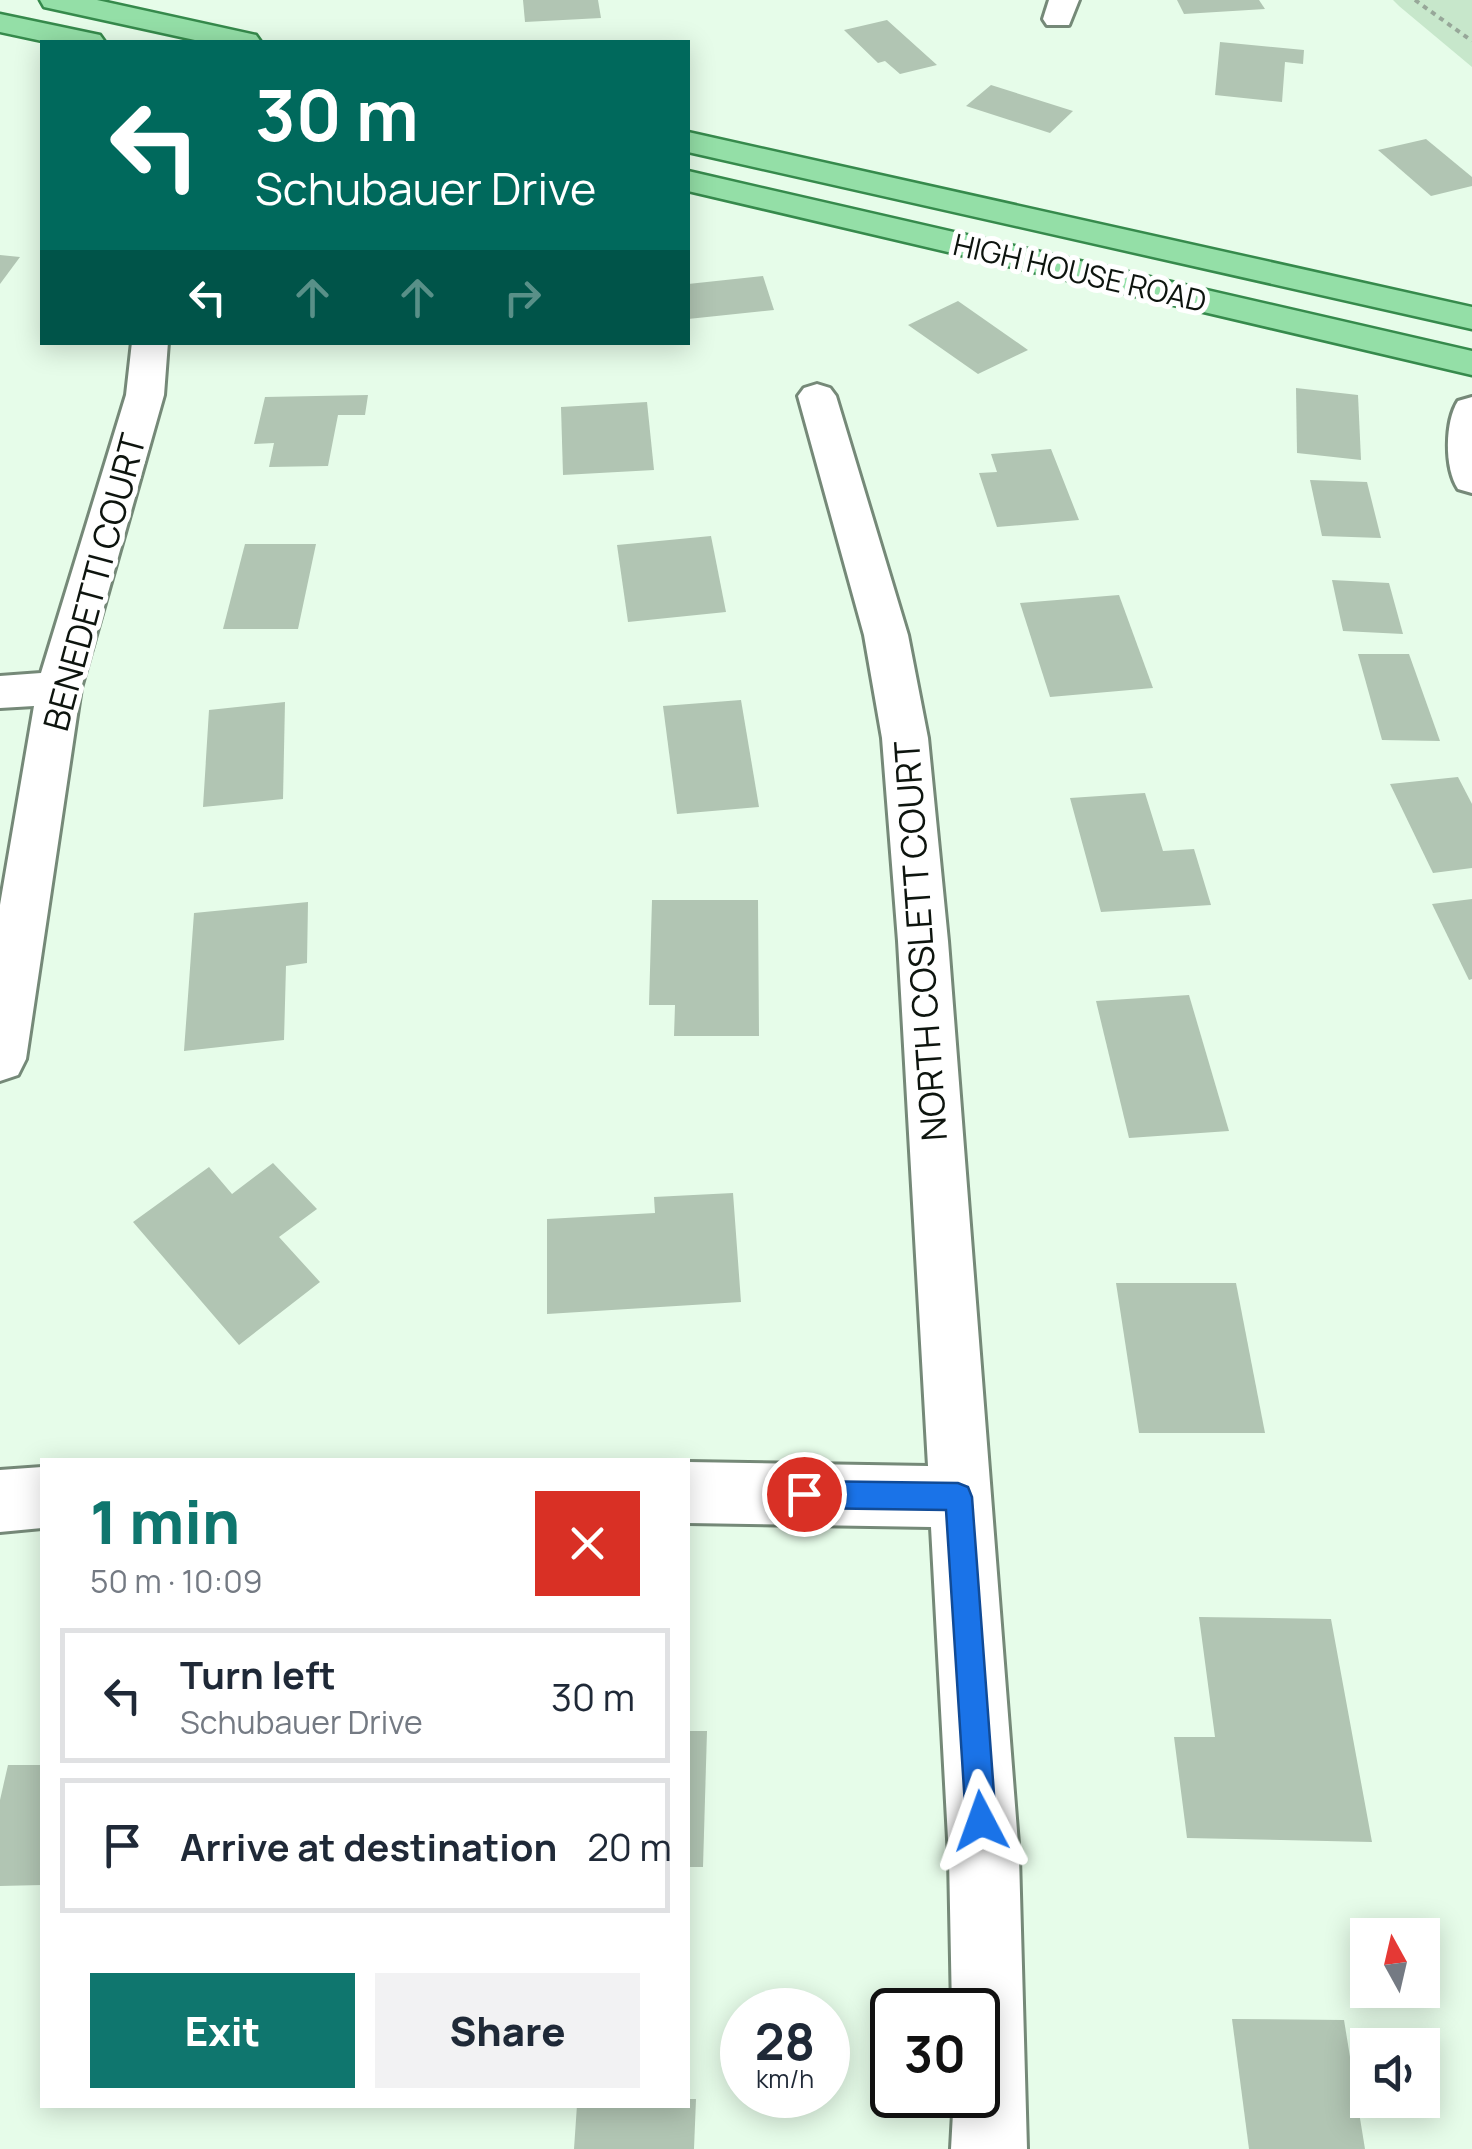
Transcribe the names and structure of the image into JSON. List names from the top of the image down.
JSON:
{
  "streets": {
    "main road": ["HIGH HOUSE ROAD"],
    "street": ["BENEDETTI COURT", "NORTH COSLETT COURT"]
  },
  "north": "top",
  "page": {
    "turn": ["30 m", "Schubauer Drive"],
    "heading": ["1 min", "50 m · 10:09"],
    "list": [
      {
        "name": "Turn left",
        "note": "Schubauer Drive",
        "value": "30 m"
      },
      {
        "name": "Arrive at destination",
        "value": "20 m"
      }
    ],
    "buttons": ["Exit", "Share"],
    "speed": "28 km/h",
    "limit": "30"
  }
}
